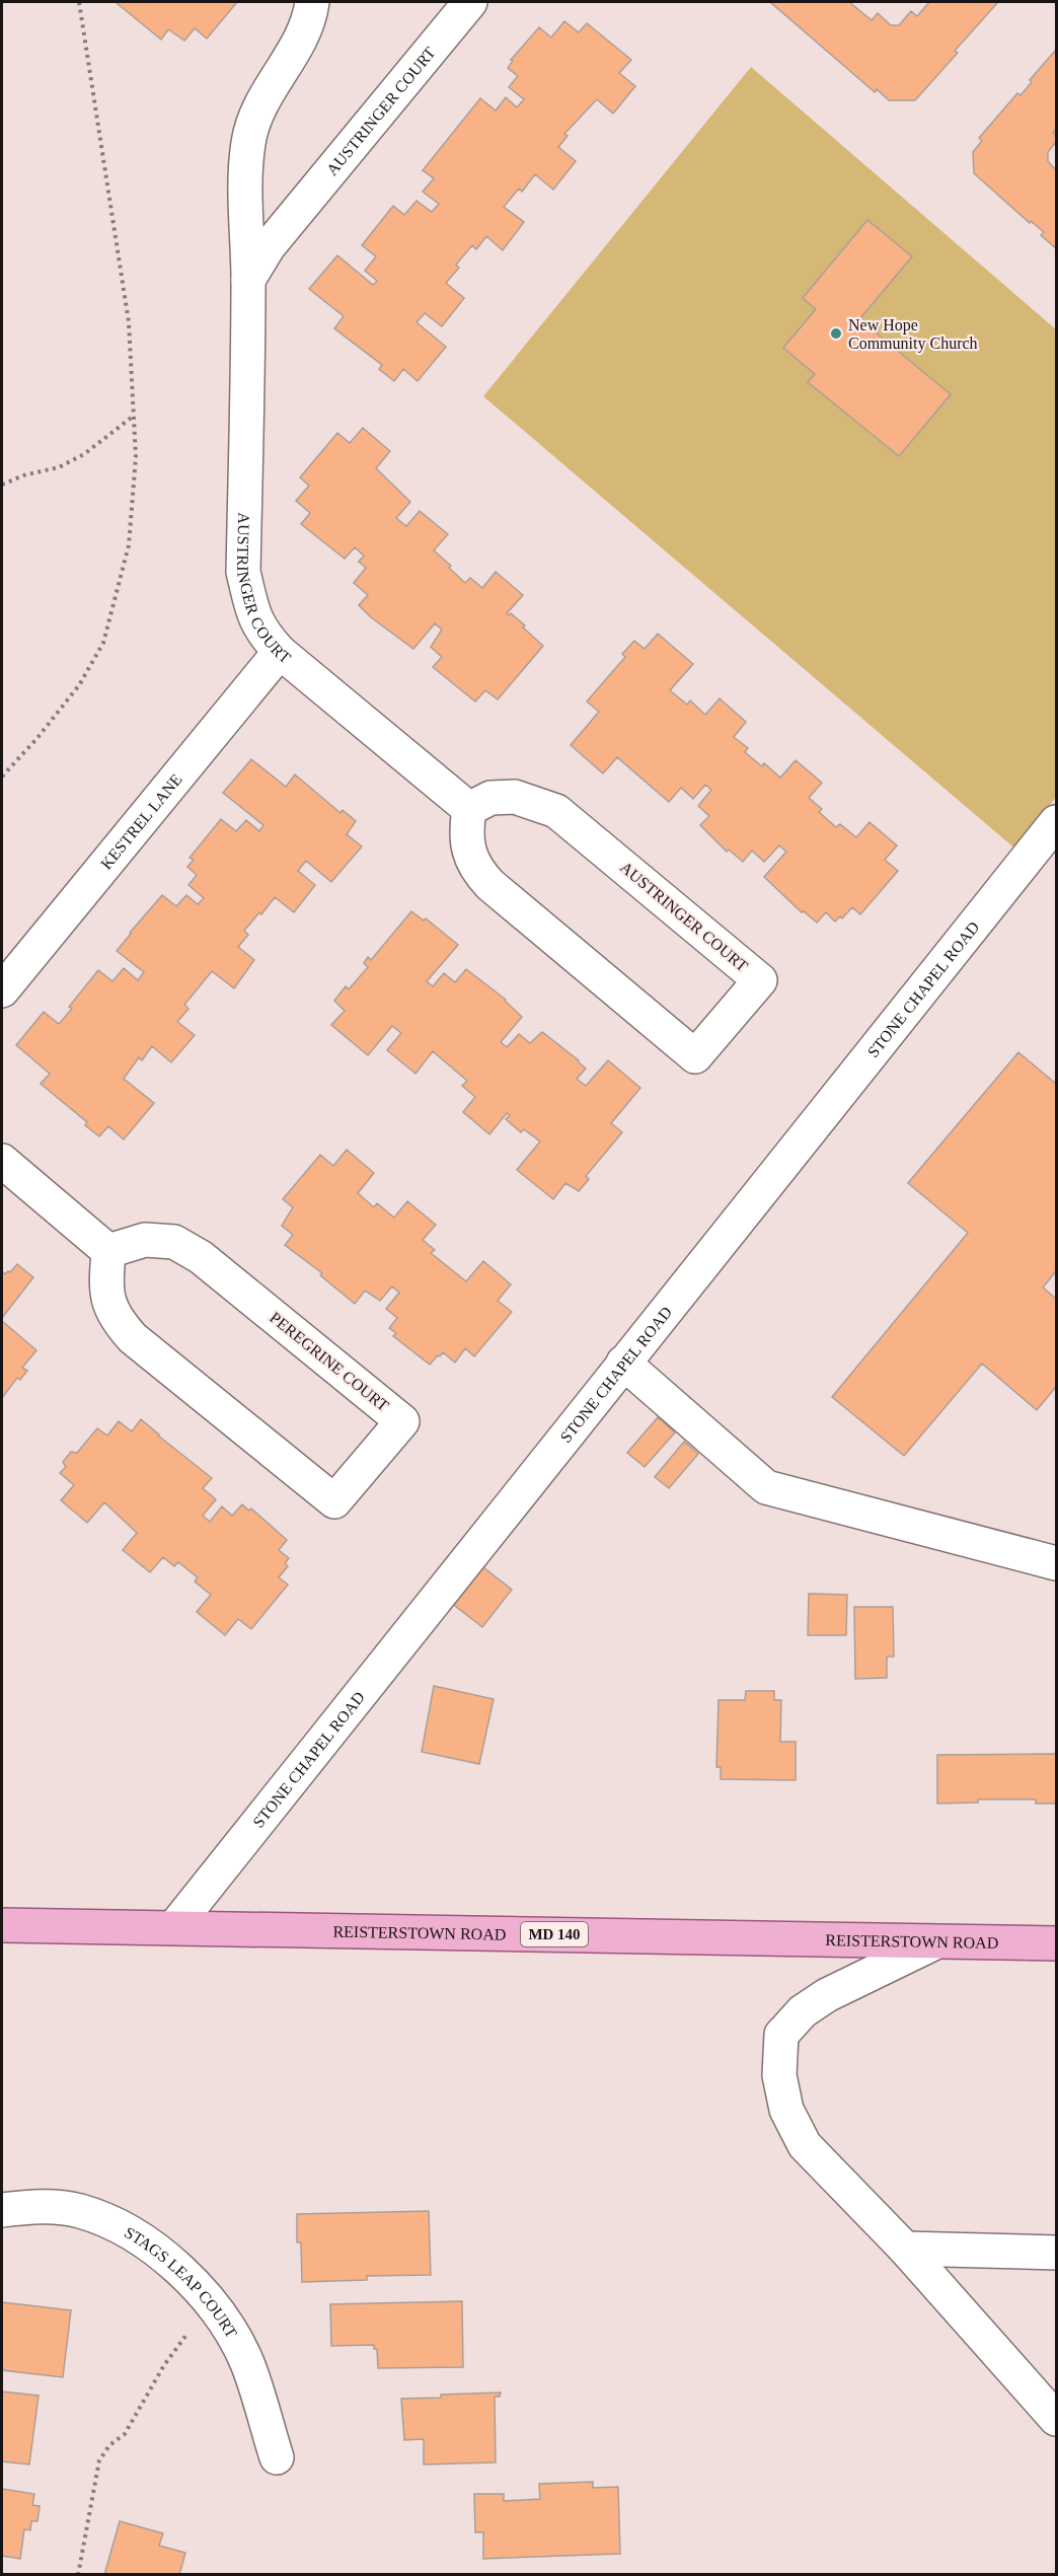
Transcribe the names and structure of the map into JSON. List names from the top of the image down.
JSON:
{
  "streets": {
    "main road": ["REISTERSTOWN ROAD", "MD 140"],
    "street": [
      "AUSTRINGER COURT",
      "KESTREL LANE",
      "STONE CHAPEL ROAD",
      "PEREGRINE COURT",
      "STAGS LEAP COURT"
    ]
  },
  "crossings": [
    ["AUSTRINGER COURT", "KESTREL LANE"],
    ["STONE CHAPEL ROAD", "REISTERSTOWN ROAD"]
  ],
  "places": ["New Hope Community Church"]
}
